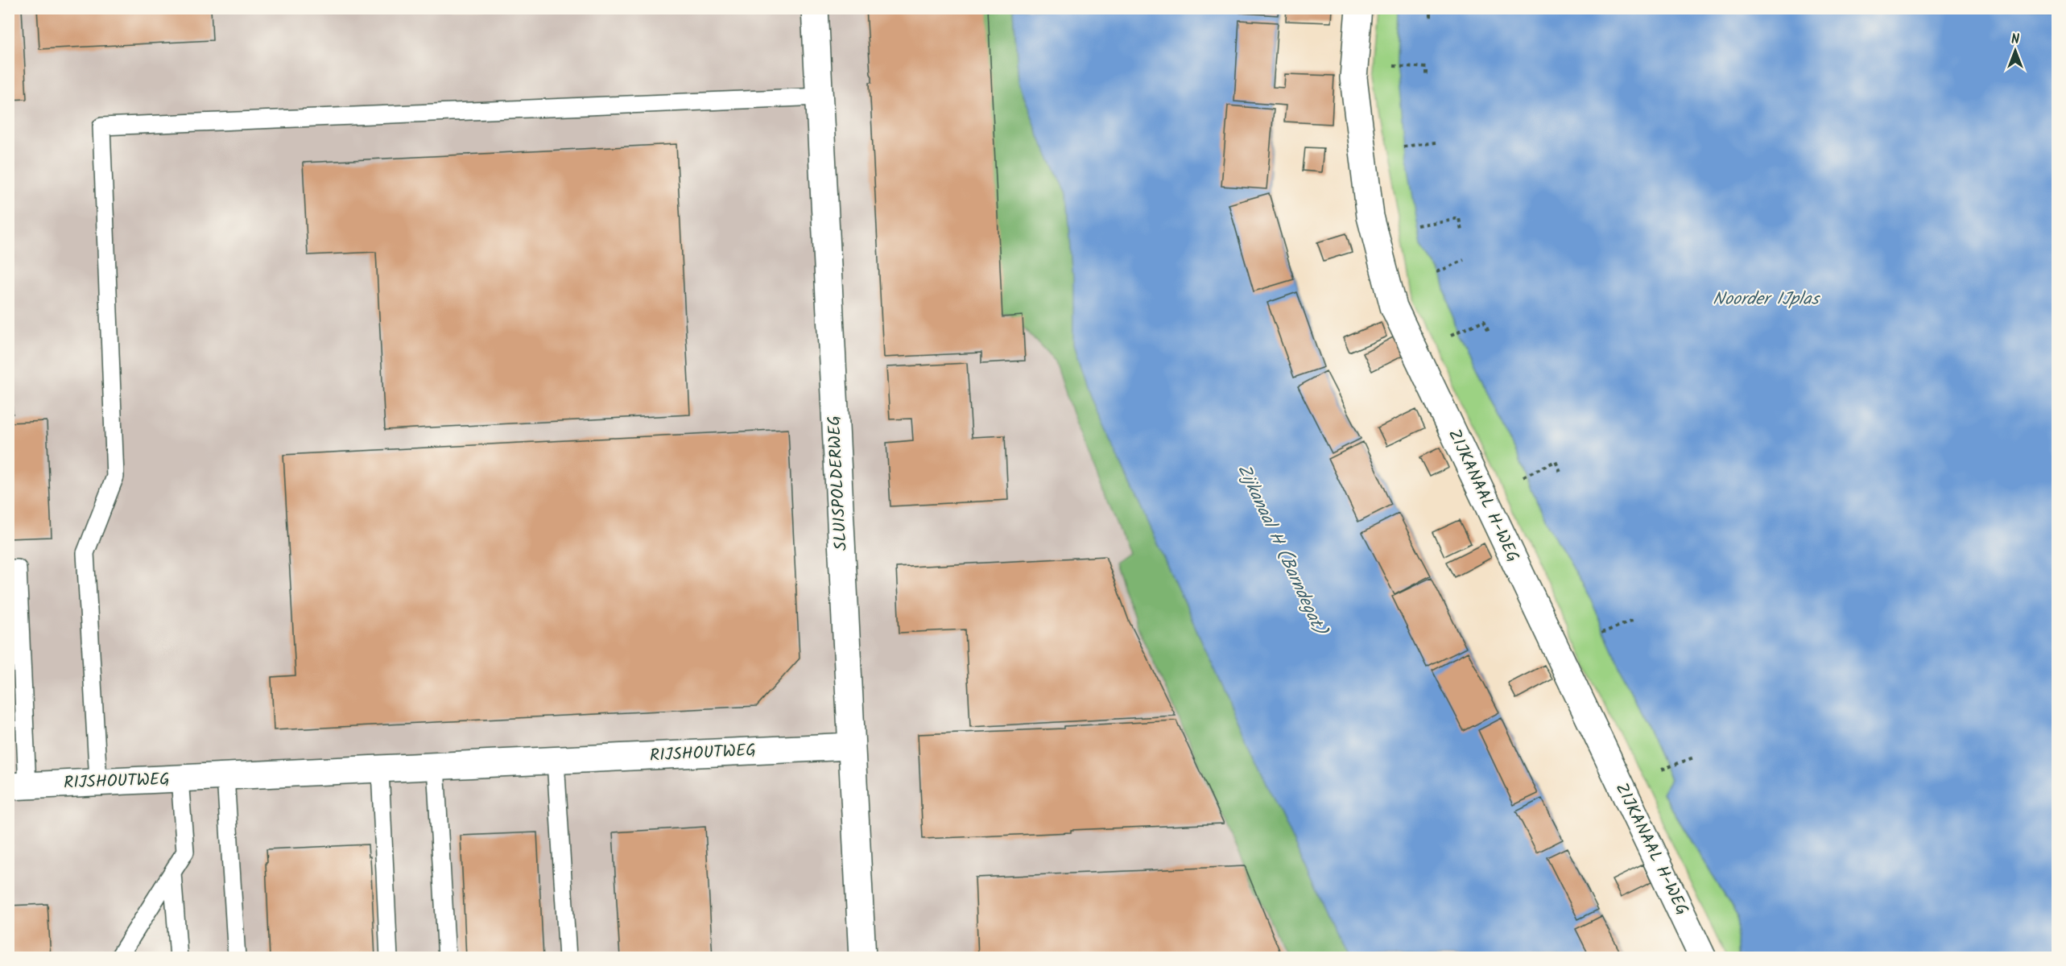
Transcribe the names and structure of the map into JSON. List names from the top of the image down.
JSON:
{
  "streets": {
    "street": ["SLUISPOLDERWEG", "ZIJKANAAL H-WEG", "RIJSHOUTWEG"]
  },
  "crossings": [
    ["SLUISPOLDERWEG", "RIJSHOUTWEG"]
  ],
  "water": ["Noorder IJplas", "Zijkanaal H (Barndegat)"],
  "north": "top"
}
